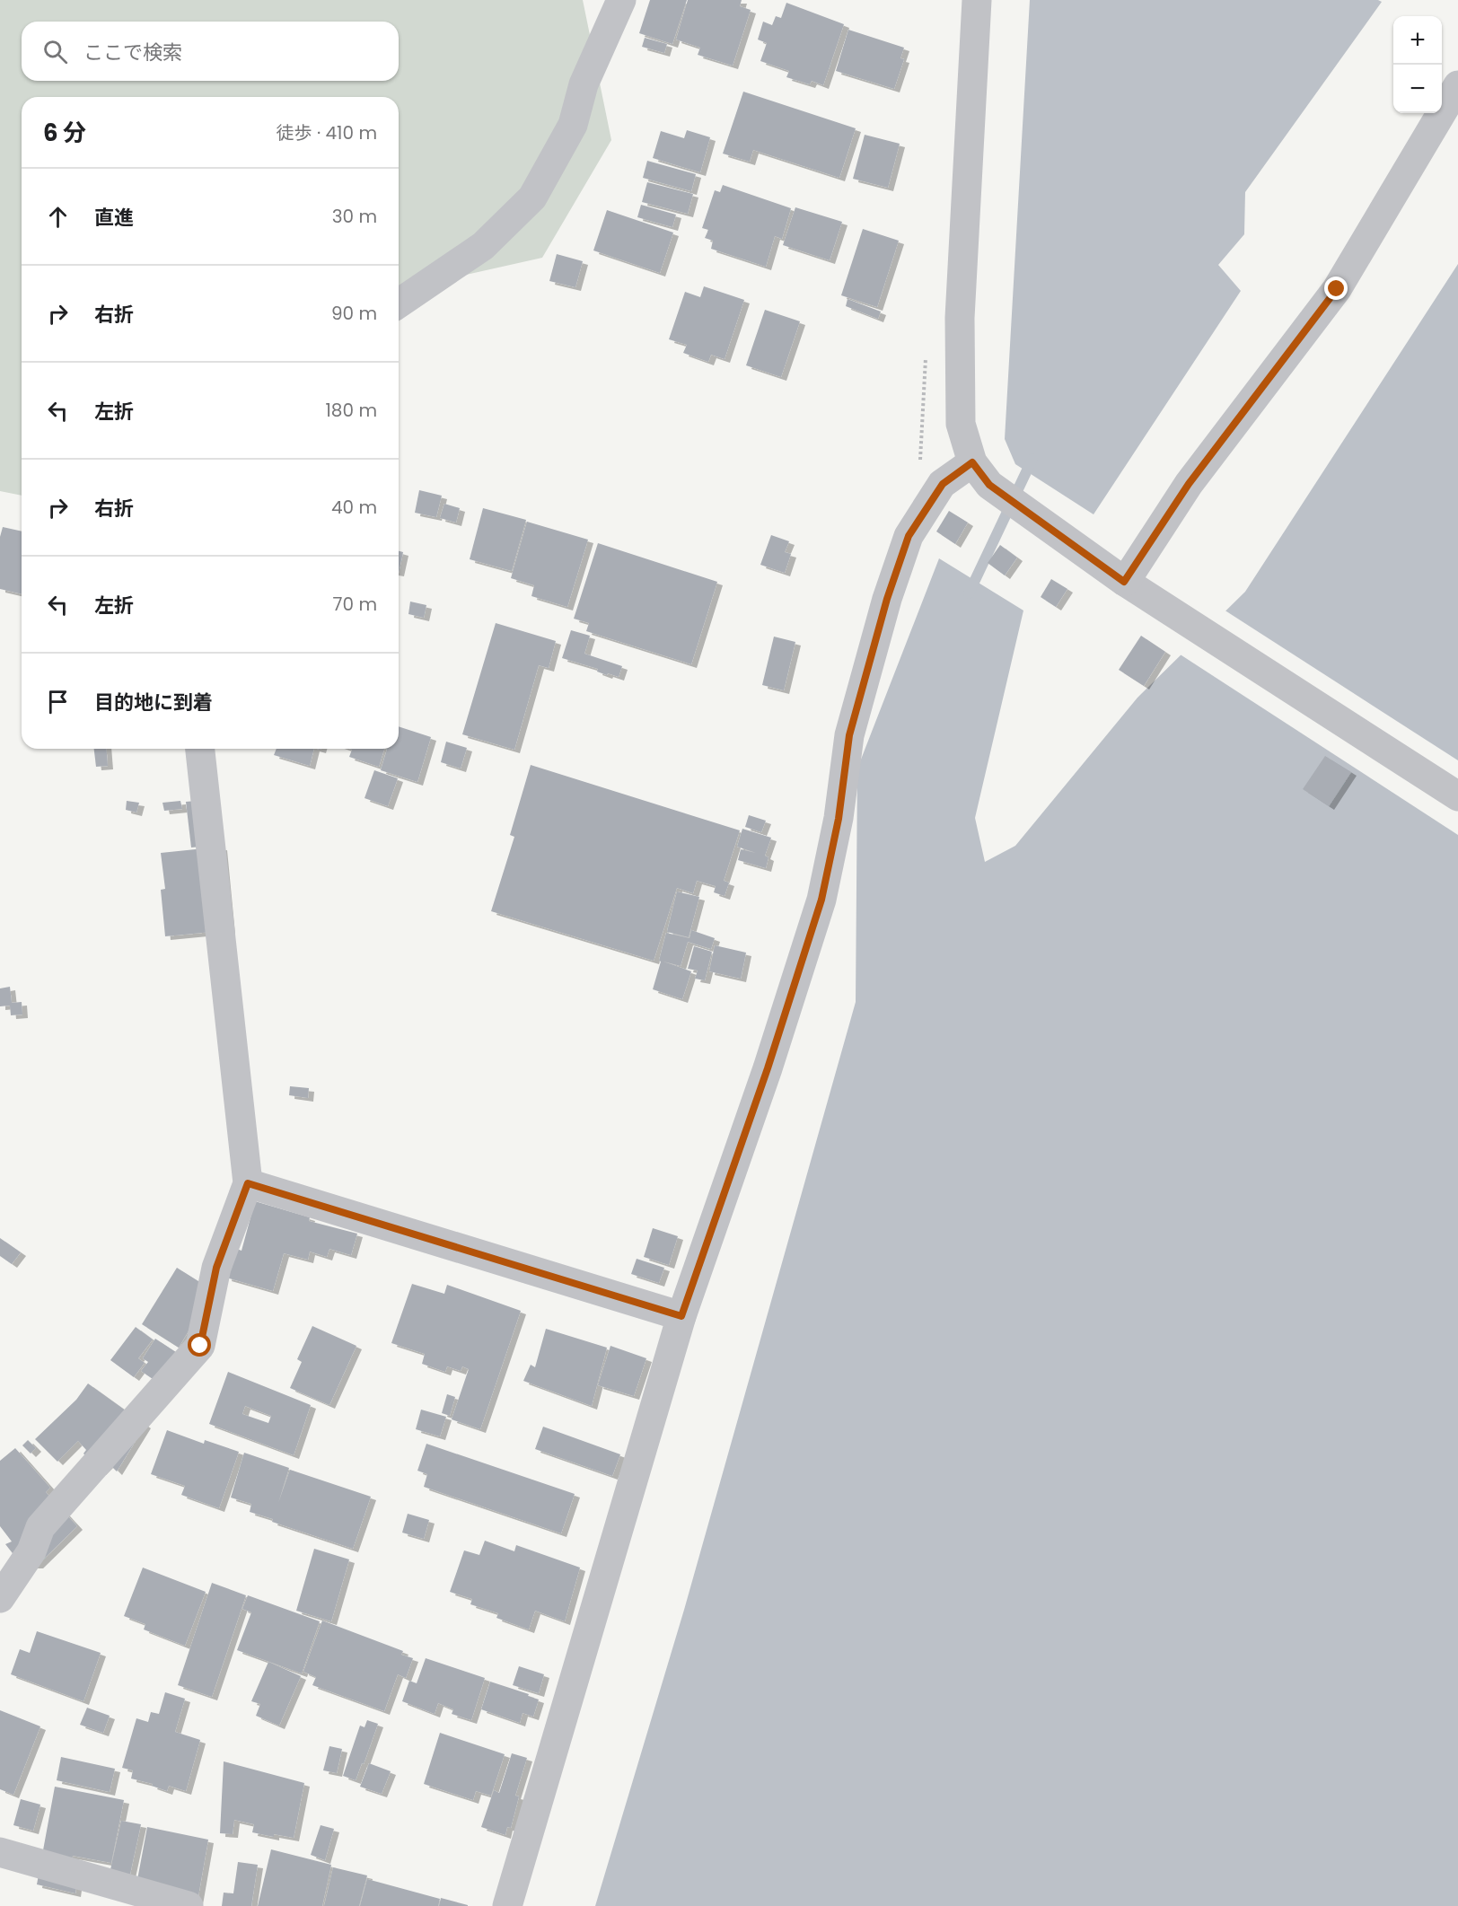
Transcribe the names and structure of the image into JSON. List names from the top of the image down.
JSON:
{
  "page": {
    "map_buttons": ["+", "−"],
    "search": "ここで検索",
    "heading": ["6 分", "徒歩 · 410 m"],
    "list": [
      ["直進", "30 m"],
      ["右折", "90 m"],
      ["左折", "180 m"],
      ["右折", "40 m"],
      ["左折", "70 m"],
      "目的地に到着"
    ]
  }
}
